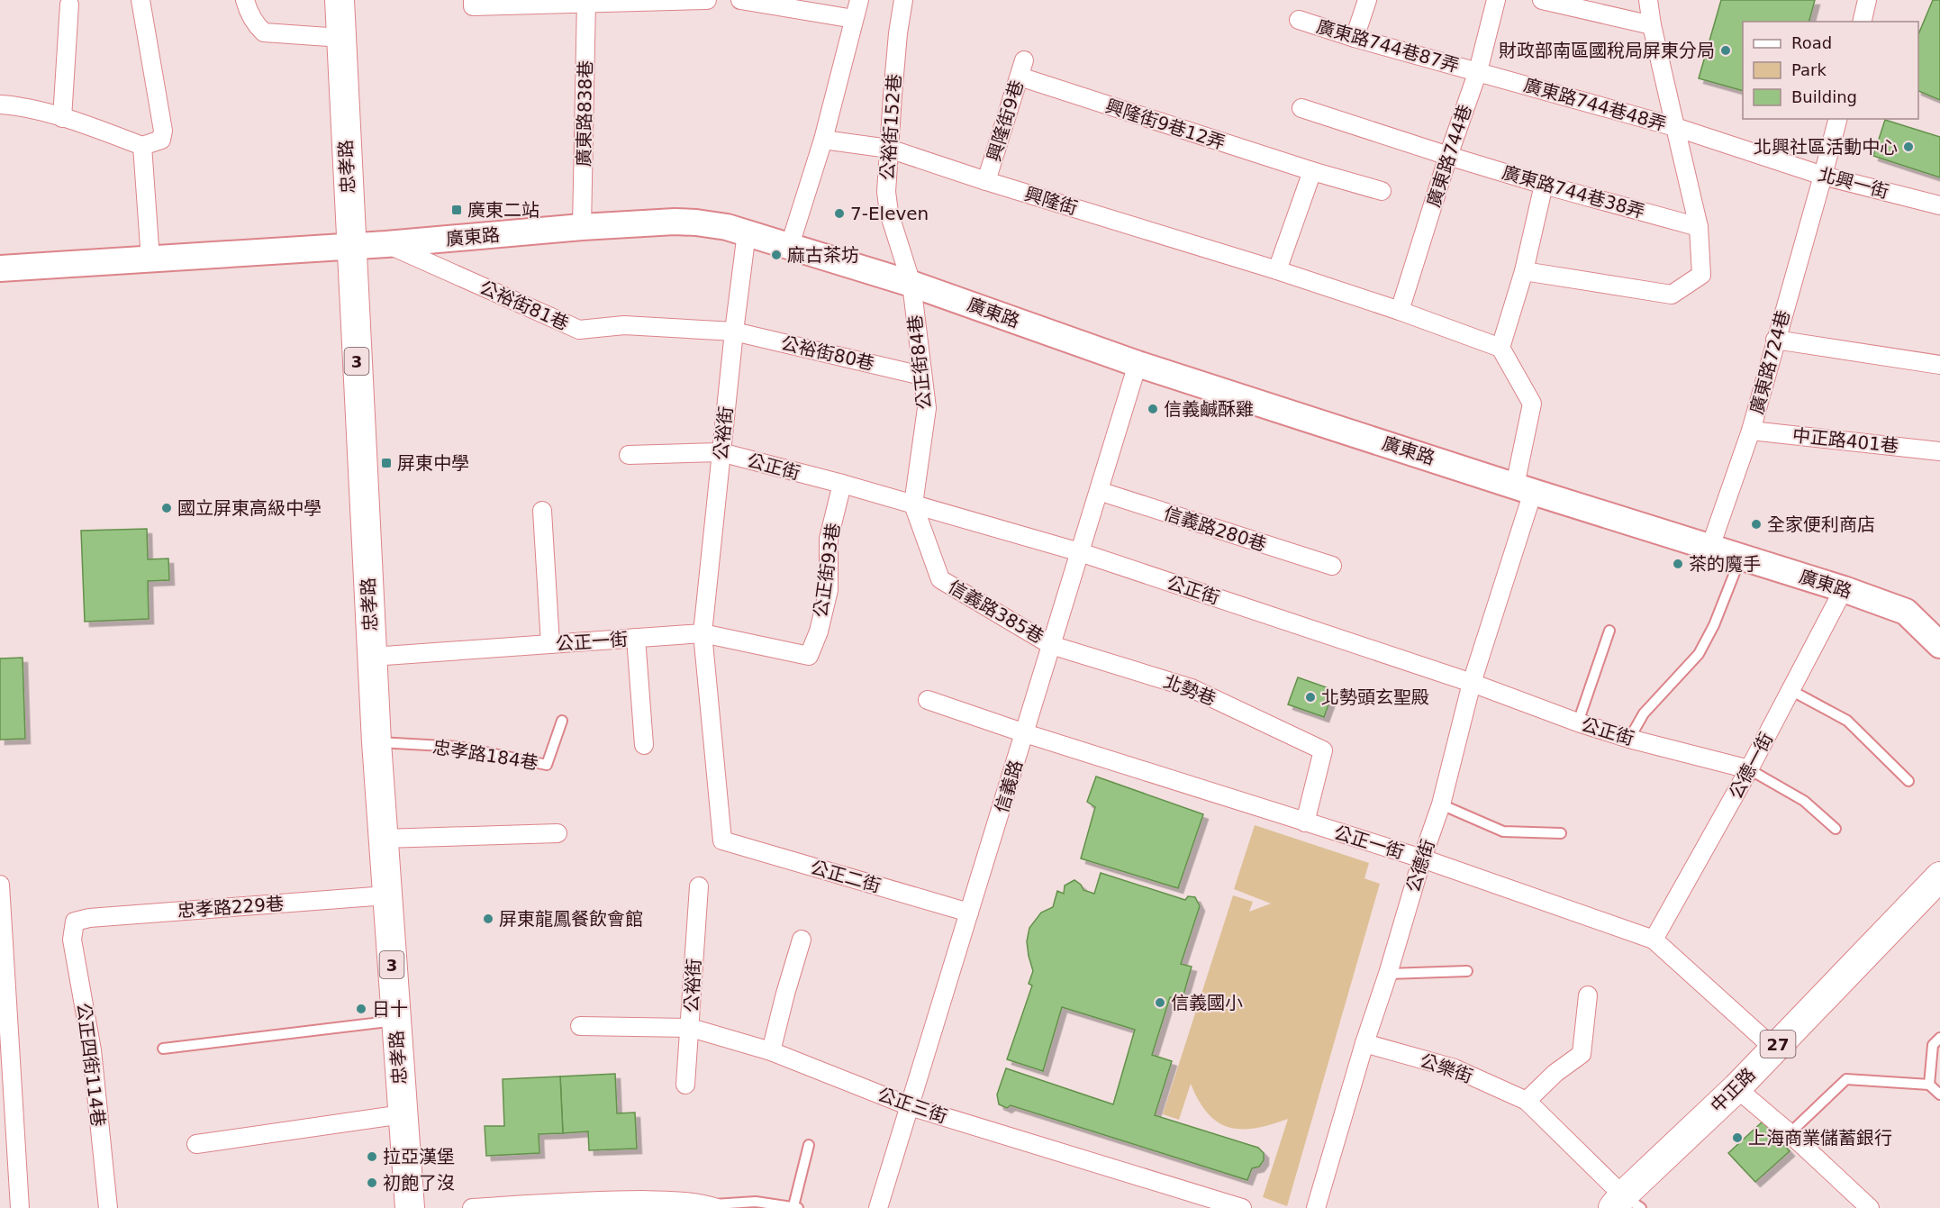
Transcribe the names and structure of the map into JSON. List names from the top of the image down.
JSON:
{
  "streets": {
    "main road": [
      "忠孝路",
      "3",
      "27",
      "中正路"
    ],
    "street": [
      "廣東路744巷87弄",
      "廣東路744巷48弄",
      "廣東路838巷",
      "興隆街9巷",
      "興隆街9巷12弄",
      "公裕街152巷",
      "廣東路744巷",
      "北興一街",
      "廣東路744巷38弄",
      "興隆街",
      "廣東路",
      "公裕街81巷",
      "公裕街80巷",
      "公正街84巷",
      "廣東路724巷",
      "公裕街",
      "中正路401巷",
      "公正街",
      "信義路280巷",
      "公正街93巷",
      "信義路385巷",
      "公正一街",
      "北勢巷",
      "公德一街",
      "信義路",
      "公德街",
      "公正二街",
      "忠孝路229巷",
      "公正四街114巷",
      "公樂街",
      "公正三街"
    ],
    "lane": ["忠孝路184巷"]
  },
  "crossings": [
    ["廣東路744巷87弄", "廣東路744巷48弄"],
    ["廣東路744巷87弄", "廣東路744巷"],
    ["廣東路744巷48弄", "廣東路744巷"],
    ["廣東路744巷48弄", "北興一街"],
    ["廣東路744巷48弄", "廣東路744巷38弄"],
    ["廣東路838巷", "廣東路"],
    ["興隆街9巷", "興隆街9巷12弄"],
    ["興隆街9巷", "興隆街"],
    ["公裕街152巷", "興隆街"],
    ["公裕街152巷", "廣東路"],
    ["公裕街152巷", "公正街84巷"],
    ["廣東路744巷", "廣東路744巷38弄"],
    ["忠孝路", "廣東路"],
    ["忠孝路", "公正一街"],
    ["忠孝路", "忠孝路184巷"],
    ["忠孝路", "忠孝路229巷"],
    ["北興一街", "廣東路724巷"],
    ["廣東路", "公裕街81巷"],
    ["廣東路", "公正街84巷"],
    ["廣東路", "廣東路724巷"],
    ["廣東路", "公裕街"],
    ["廣東路", "公德一街"],
    ["廣東路", "信義路"],
    ["廣東路", "公德街"],
    ["公裕街81巷", "公裕街80巷"],
    ["公裕街81巷", "公裕街"],
    ["公裕街80巷", "公正街84巷"],
    ["公裕街80巷", "公裕街"],
    ["公正街84巷", "公正街"],
    ["公正街84巷", "信義路385巷"],
    ["廣東路724巷", "中正路401巷"],
    ["公裕街", "公正街"],
    ["公裕街", "公正一街"],
    ["公裕街", "公正二街"],
    ["公裕街", "公正三街"],
    ["公正街", "公正街93巷"],
    ["公正街", "信義路385巷"],
    ["公正街", "公德一街"],
    ["公正街", "信義路"],
    ["公正街", "公德街"],
    ["信義路280巷", "信義路"],
    ["公正街93巷", "公正一街"],
    ["信義路385巷", "北勢巷"],
    ["信義路385巷", "信義路"],
    ["公正一街", "北勢巷"],
    ["公正一街", "公德一街"],
    ["公正一街", "信義路"],
    ["公正一街", "公德街"],
    ["公正一街", "中正路"],
    ["北勢巷", "信義路"],
    ["信義路", "公正二街"],
    ["信義路", "公正三街"],
    ["公德街", "公樂街"],
    ["忠孝路229巷", "公正四街114巷"],
    ["公樂街", "中正路"]
  ],
  "places": {
    "other": [
      "財政部南區國稅局屏東分局",
      "北興社區活動中心",
      "7-Eleven",
      "麻古茶坊",
      "信義鹹酥雞",
      "國立屏東高級中學",
      "全家便利商店",
      "茶的魔手",
      "北勢頭玄聖殿",
      "屏東龍鳳餐飲會館",
      "信義國小",
      "日十",
      "上海商業儲蓄銀行",
      "拉亞漢堡",
      "初飽了沒"
    ],
    "transit": ["廣東二站", "屏東中學"]
  },
  "legend": ["Road", "Park", "Building"]
}
